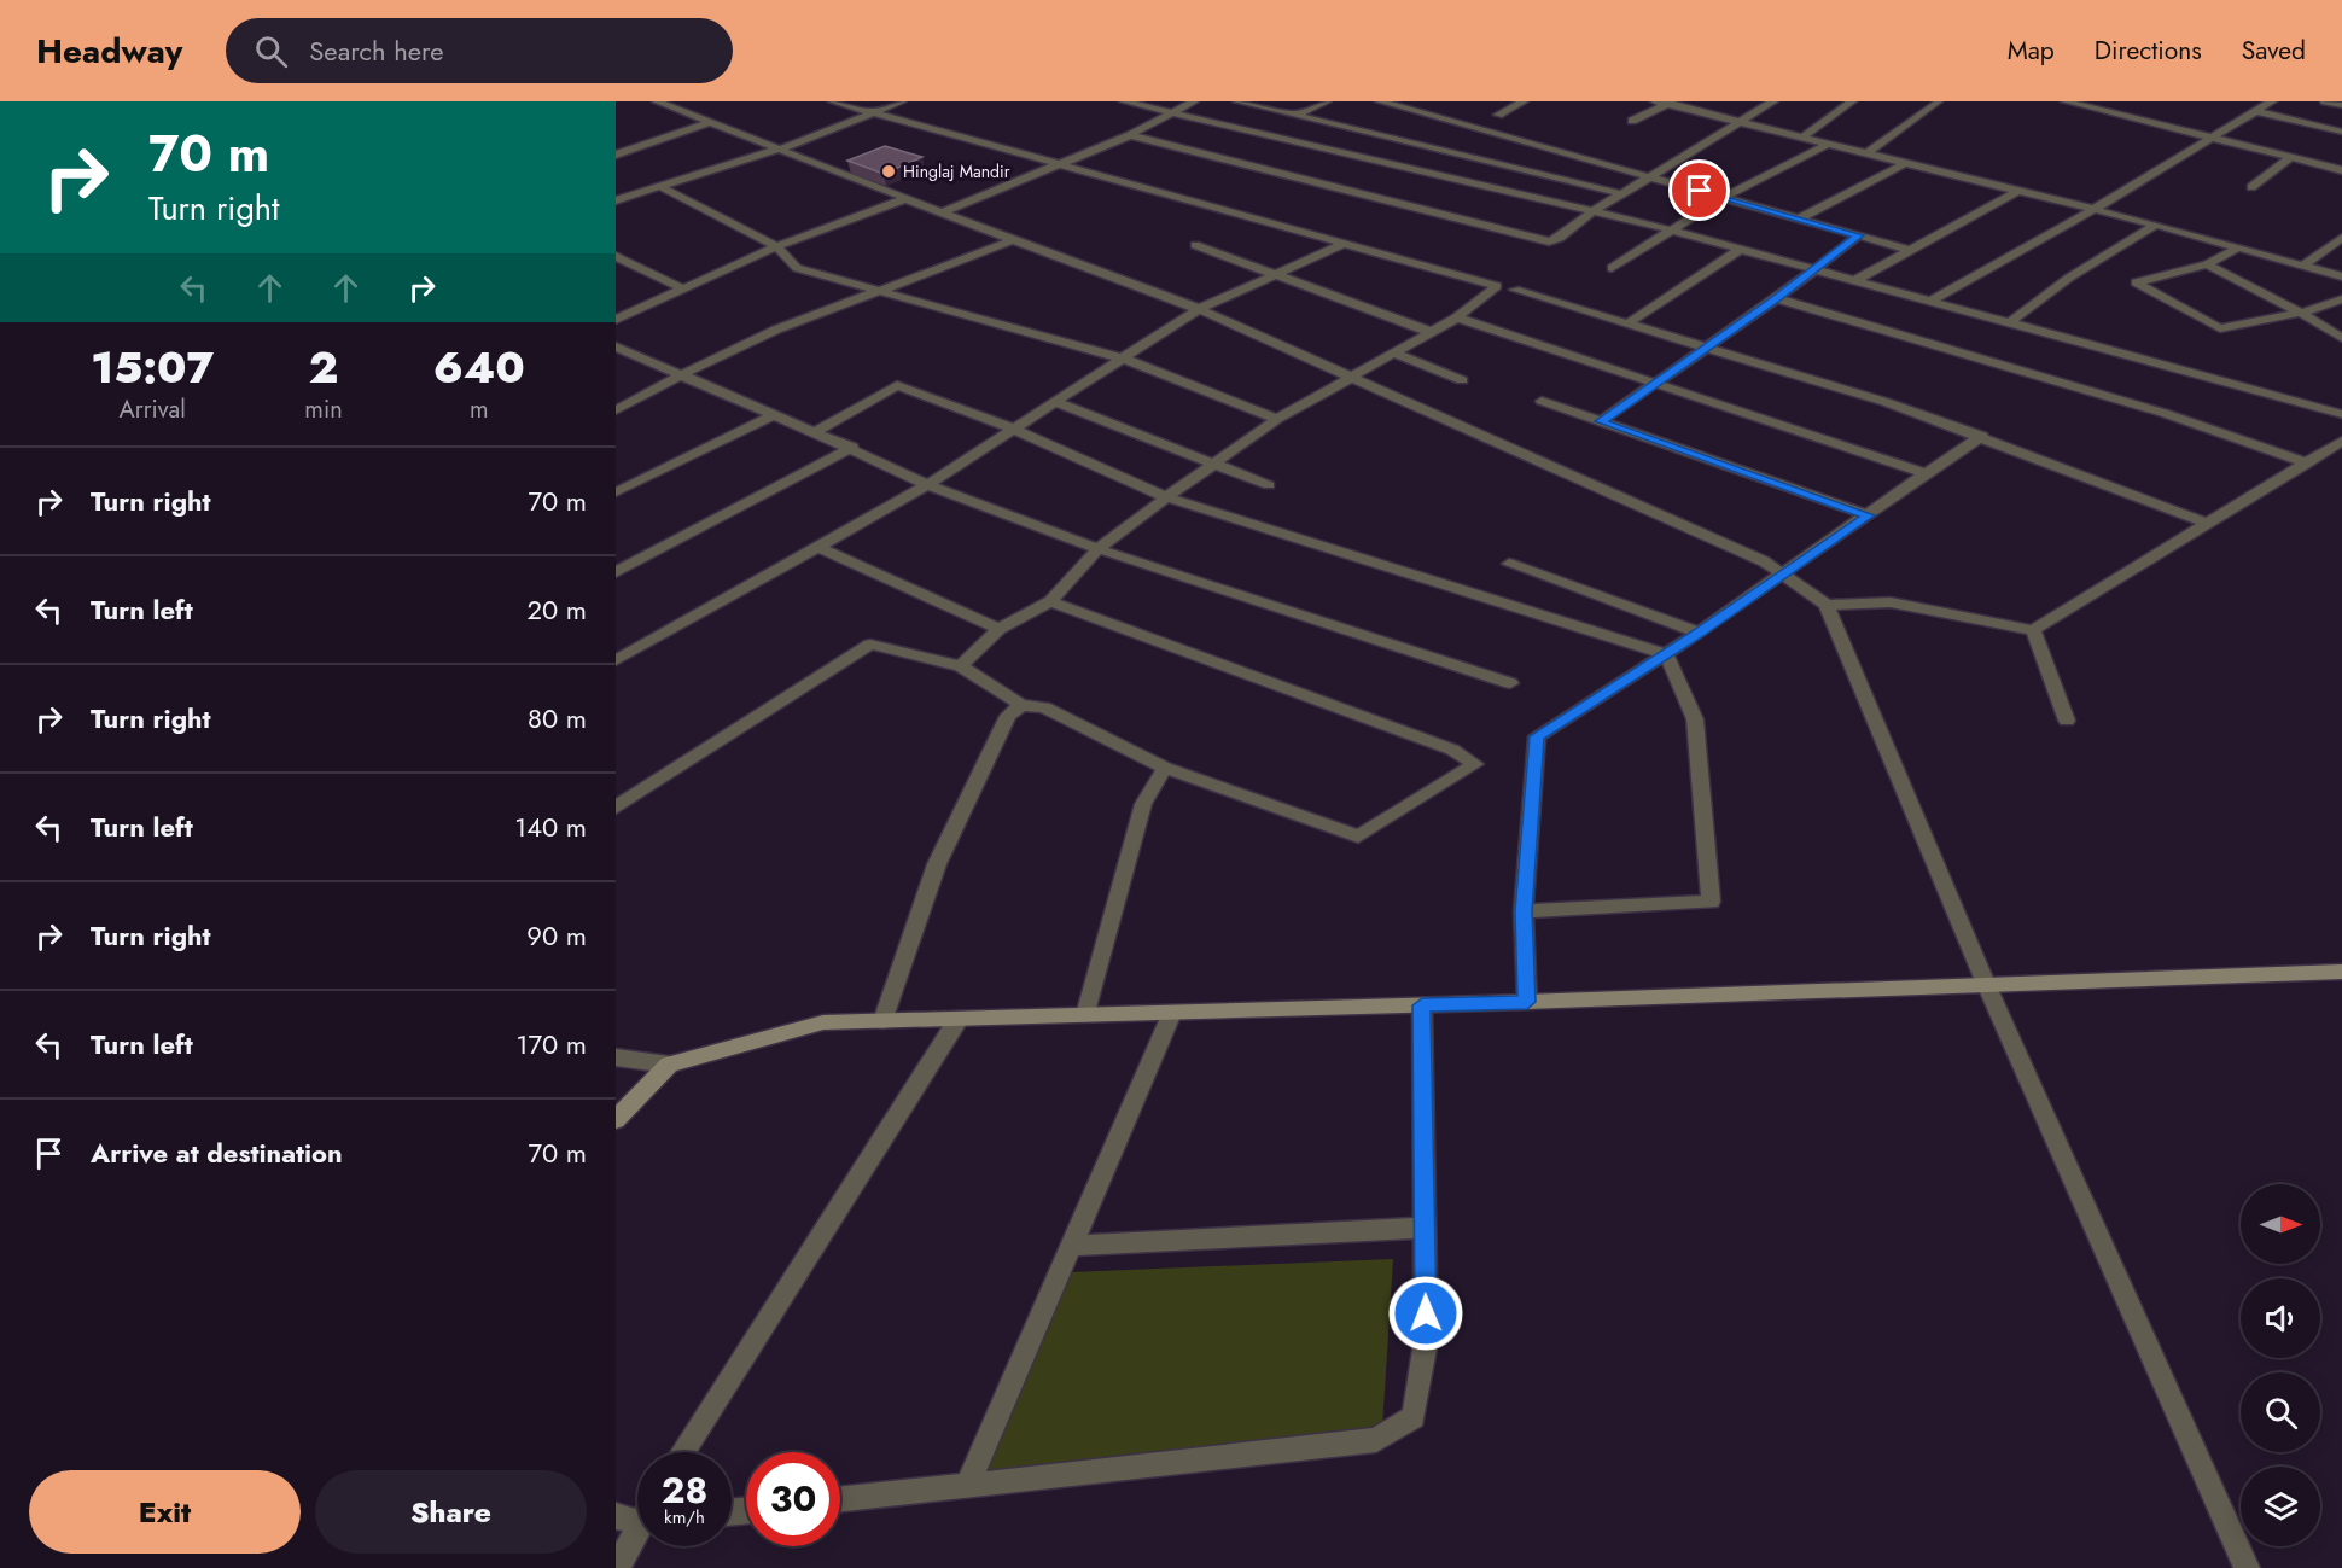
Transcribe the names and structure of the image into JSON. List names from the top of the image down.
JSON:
{
  "places": ["Hinglaj Mandir"],
  "north": "right",
  "page": {
    "header": "Headway",
    "search": "Search here",
    "nav": ["Map", "Directions", "Saved"],
    "turn": ["70 m", "Turn right"],
    "eta": [
      "15:07",
      "Arrival",
      "2",
      "min",
      "640",
      "m"
    ],
    "list": [
      {
        "name": "Turn right",
        "value": "70 m"
      },
      {
        "name": "Turn left",
        "value": "20 m"
      },
      {
        "name": "Turn right",
        "value": "80 m"
      },
      {
        "name": "Turn left",
        "value": "140 m"
      },
      {
        "name": "Turn right",
        "value": "90 m"
      },
      {
        "name": "Turn left",
        "value": "170 m"
      },
      {
        "name": "Arrive at destination",
        "value": "70 m"
      }
    ],
    "speed": "28 km/h",
    "limit": "30",
    "buttons": ["Exit", "Share"]
  }
}
